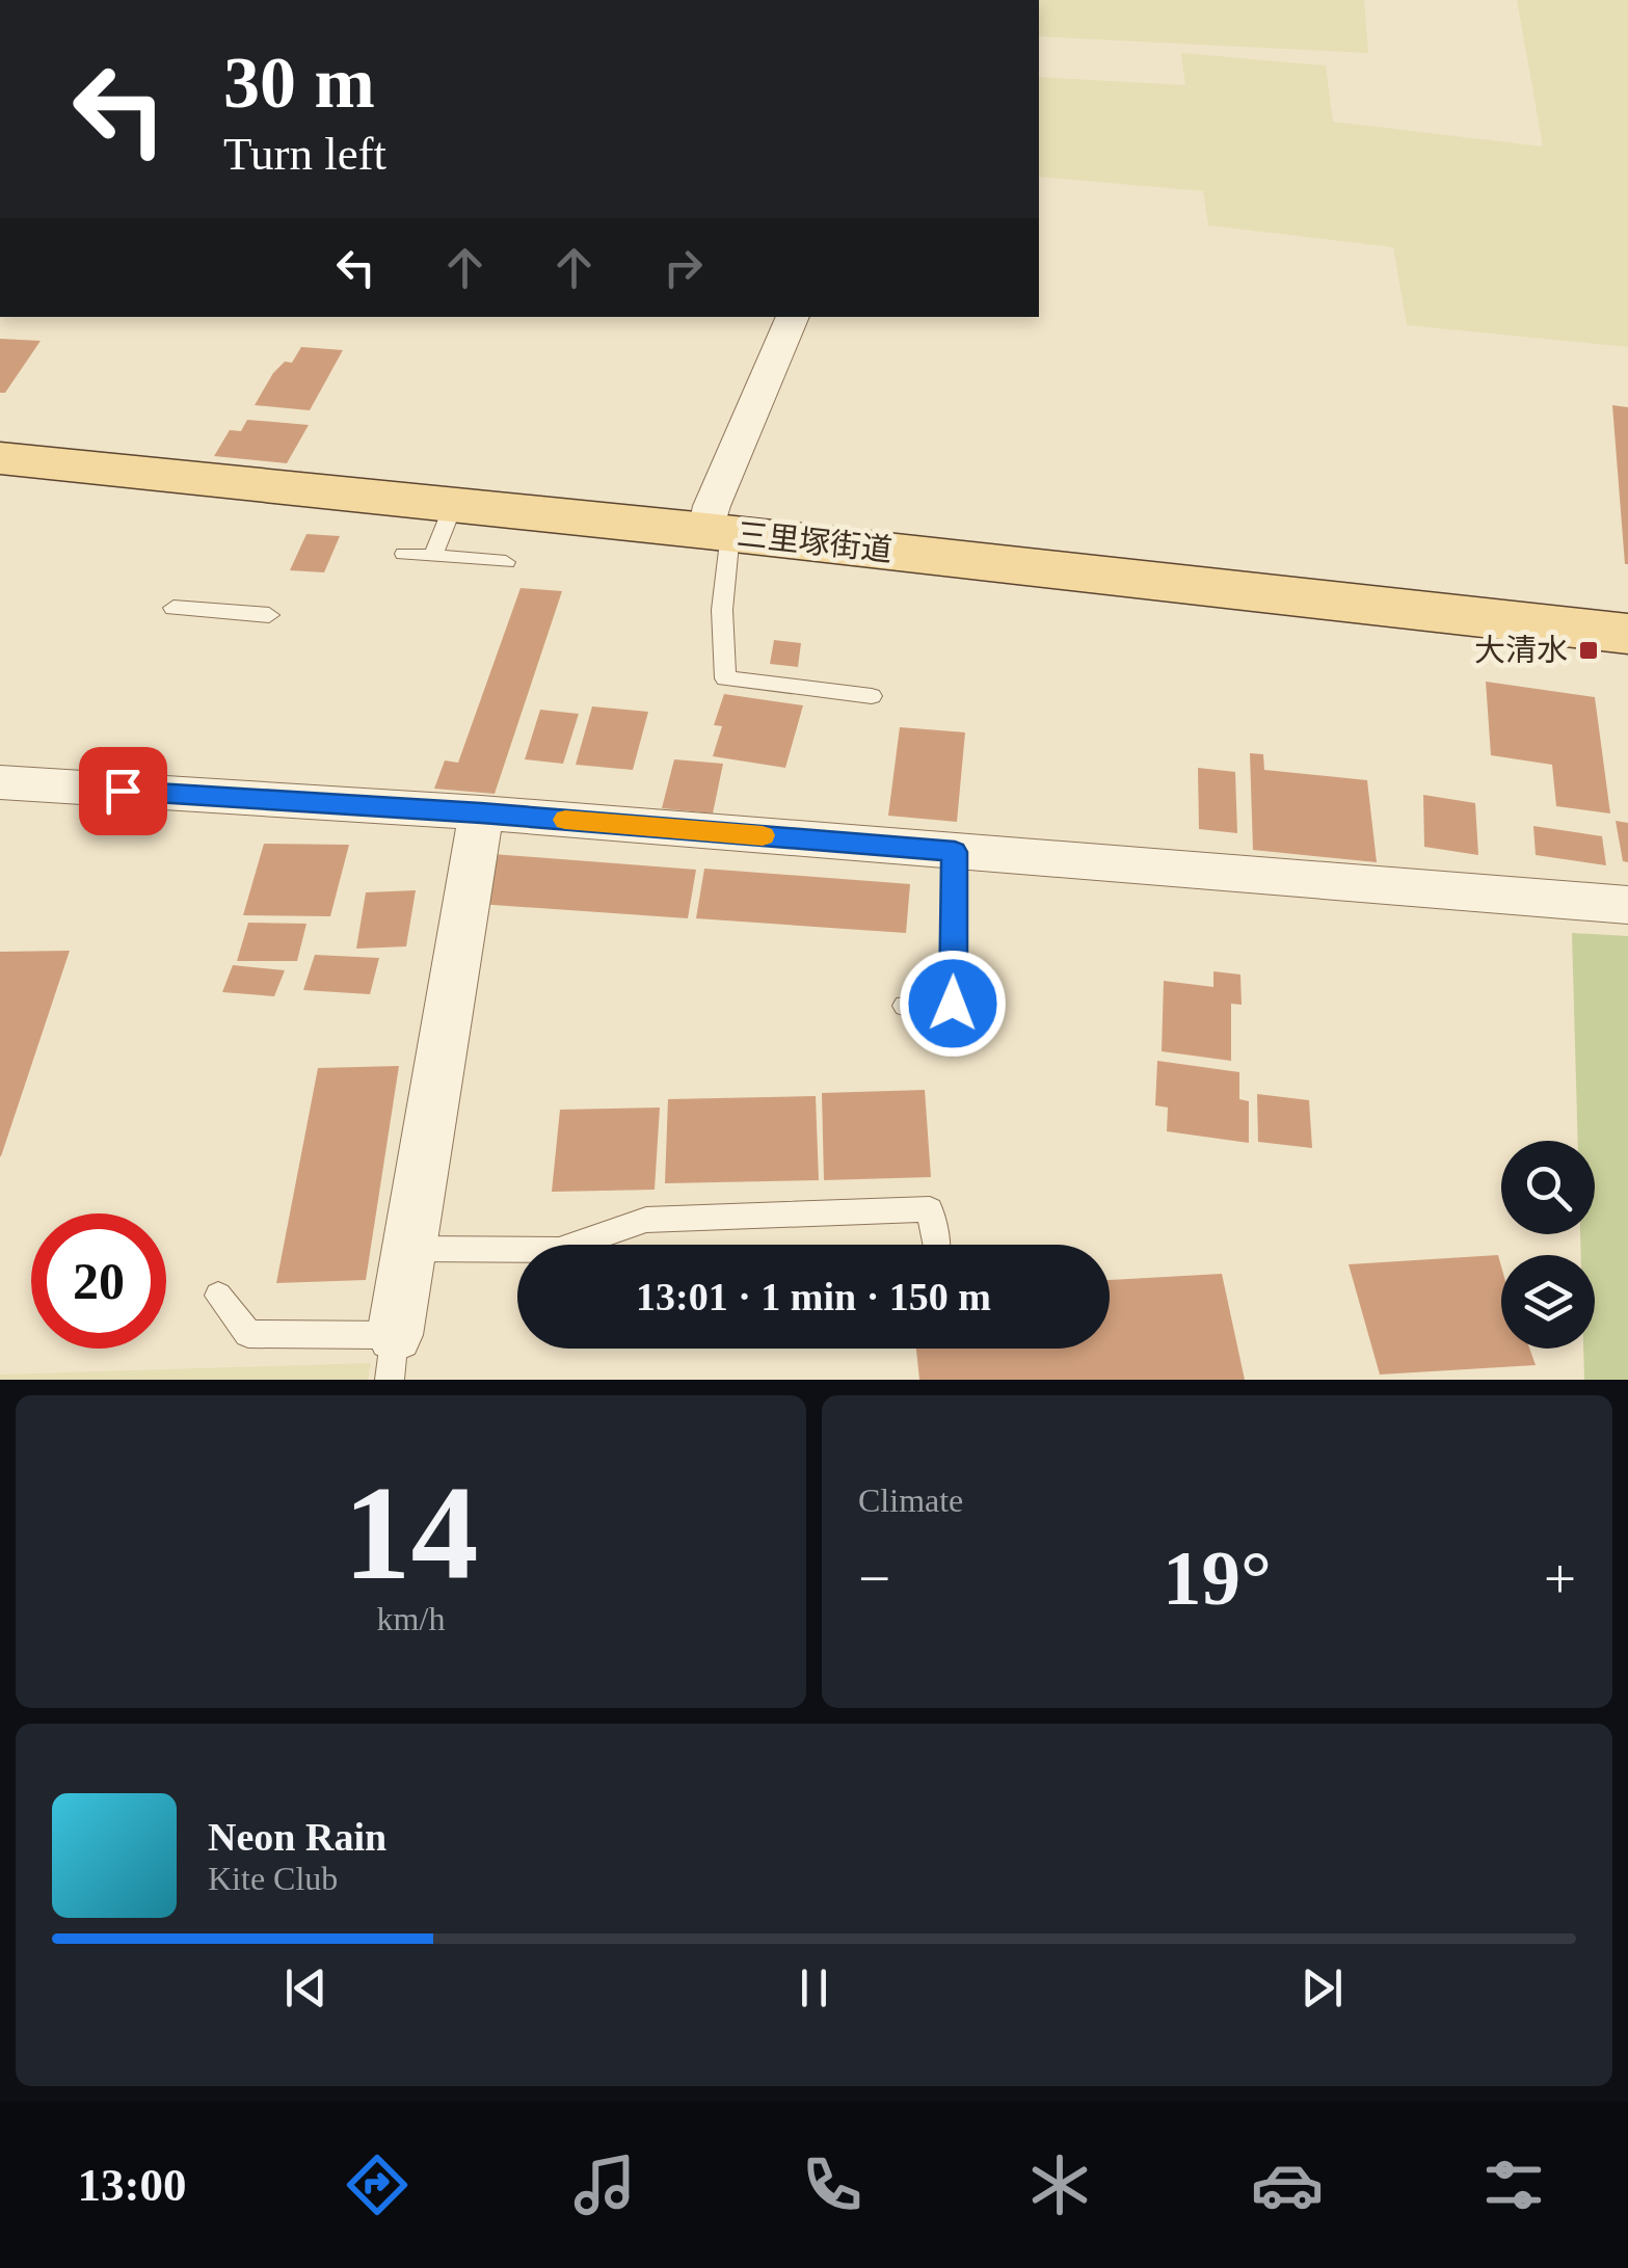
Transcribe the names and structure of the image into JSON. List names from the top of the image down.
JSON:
{
  "streets": {
    "main road": ["三里塚街道"]
  },
  "places": {
    "transit": ["大清水"]
  },
  "page": {
    "turn": ["30 m", "Turn left"],
    "limit": "20",
    "trip": "13:01 · 1 min · 150 m",
    "tile": [
      ["14", "km/h"],
      "Climate"
    ],
    "heat": ["−", "19°", "+"],
    "song": ["Neon Rain", "Kite Club"],
    "tabs": "13:00"
  }
}
